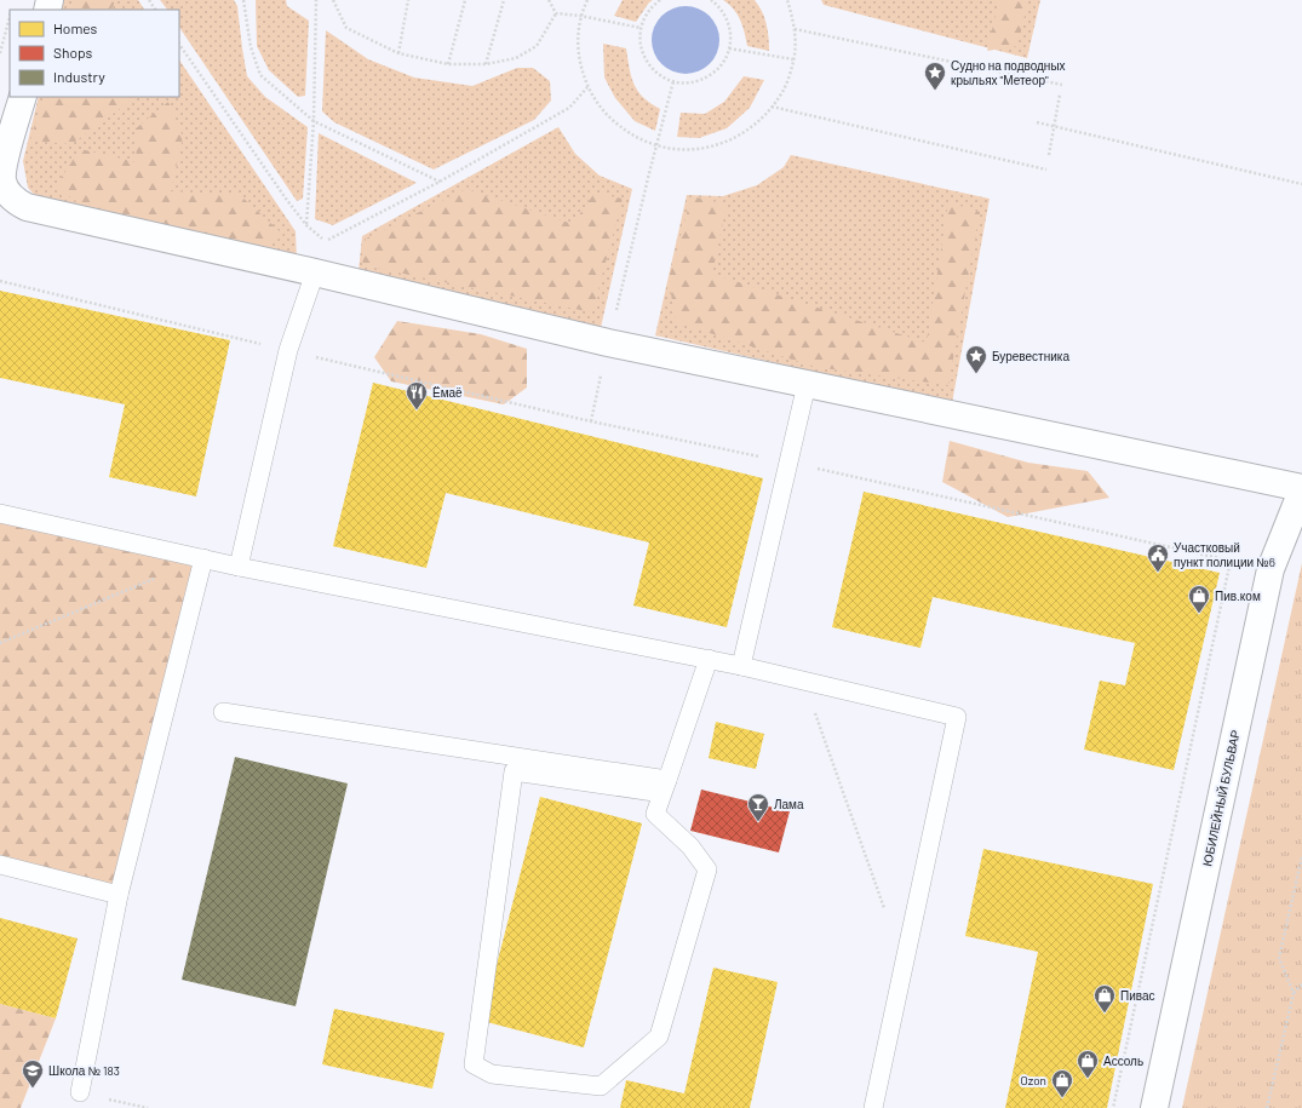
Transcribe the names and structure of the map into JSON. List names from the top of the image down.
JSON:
{
  "streets": {
    "street": ["ЮБИЛЕЙНЫЙ БУЛЬВАР"]
  },
  "places": {
    "place": ["Судно на подводных крыльях \"Метеор\"", "Буревестника"],
    "restaurant": ["Ёмаё"],
    "public building": ["Участковый пункт полиции №6"],
    "shop": [
      "Пив.ком",
      "Пивас",
      "Ассоль",
      "Ozon"
    ],
    "bar": ["Лама"],
    "school or university": ["Школа № 183"]
  },
  "legend": ["Homes", "Shops", "Industry"]
}
